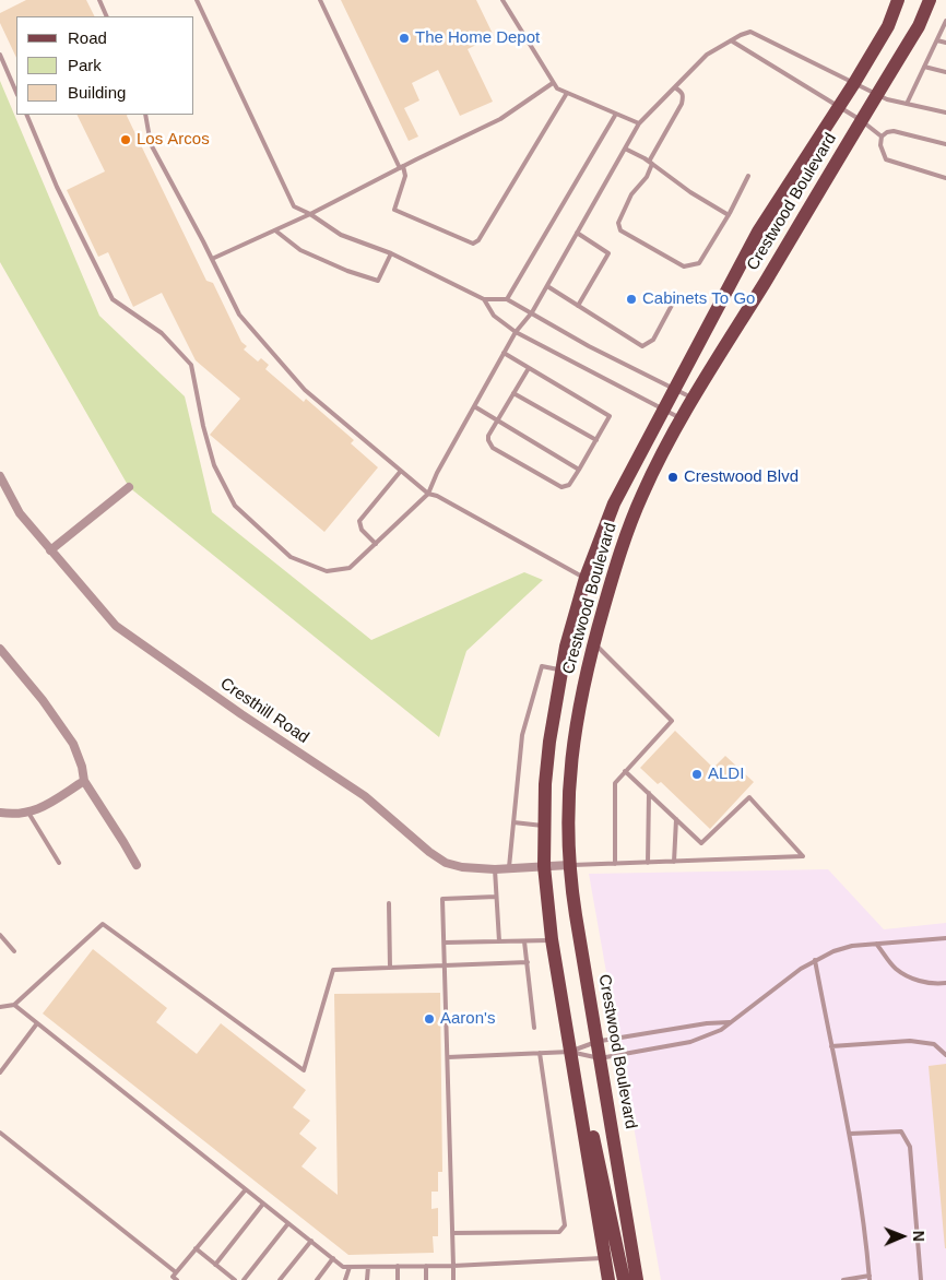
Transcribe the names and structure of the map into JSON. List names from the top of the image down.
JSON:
{
  "streets": {
    "main road": ["Crestwood Boulevard"],
    "street": ["Cresthill Road"]
  },
  "crossings": [
    ["Crestwood Boulevard", "Cresthill Road"]
  ],
  "places": [
    "The Home Depot",
    "Los Arcos",
    "Cabinets To Go",
    "Crestwood Blvd",
    "ALDI",
    "Aaron's"
  ],
  "legend": ["Road", "Park", "Building"],
  "north": "right"
}
